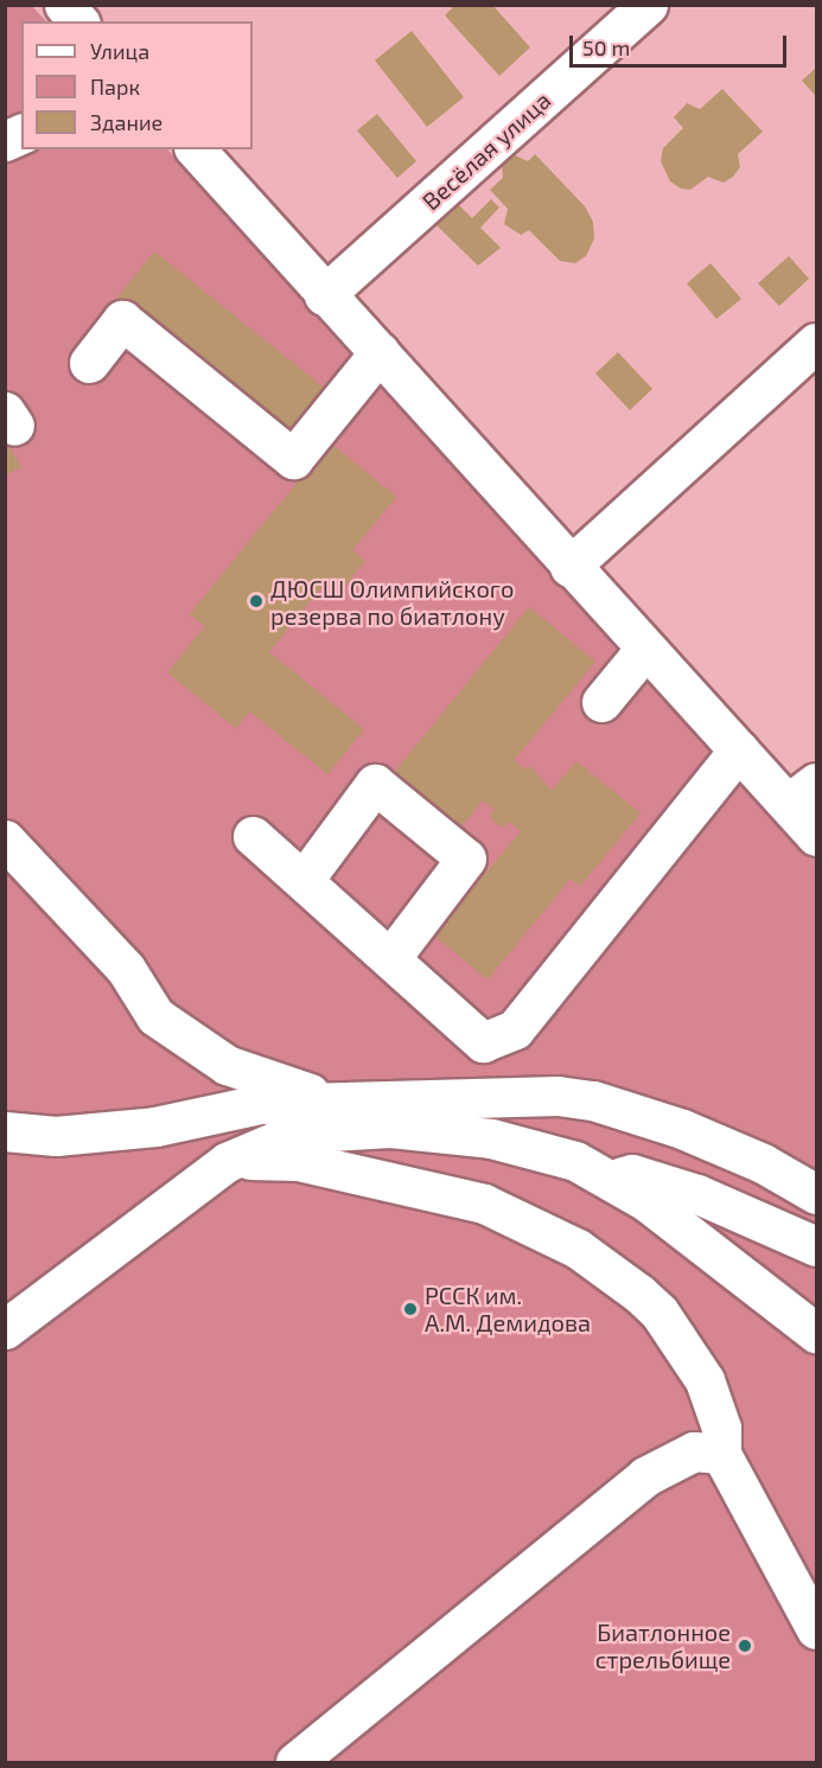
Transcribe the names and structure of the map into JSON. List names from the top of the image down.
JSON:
{
  "streets": {
    "street": ["Весёлая улица"]
  },
  "places": ["ДЮСШ Олимпийского резерва по биатлону", "РССК им. А.М. Демидова", "Биатлонное стрельбище"],
  "legend": ["Улица", "Парк", "Здание"],
  "scale_bar": "50 m"
}
